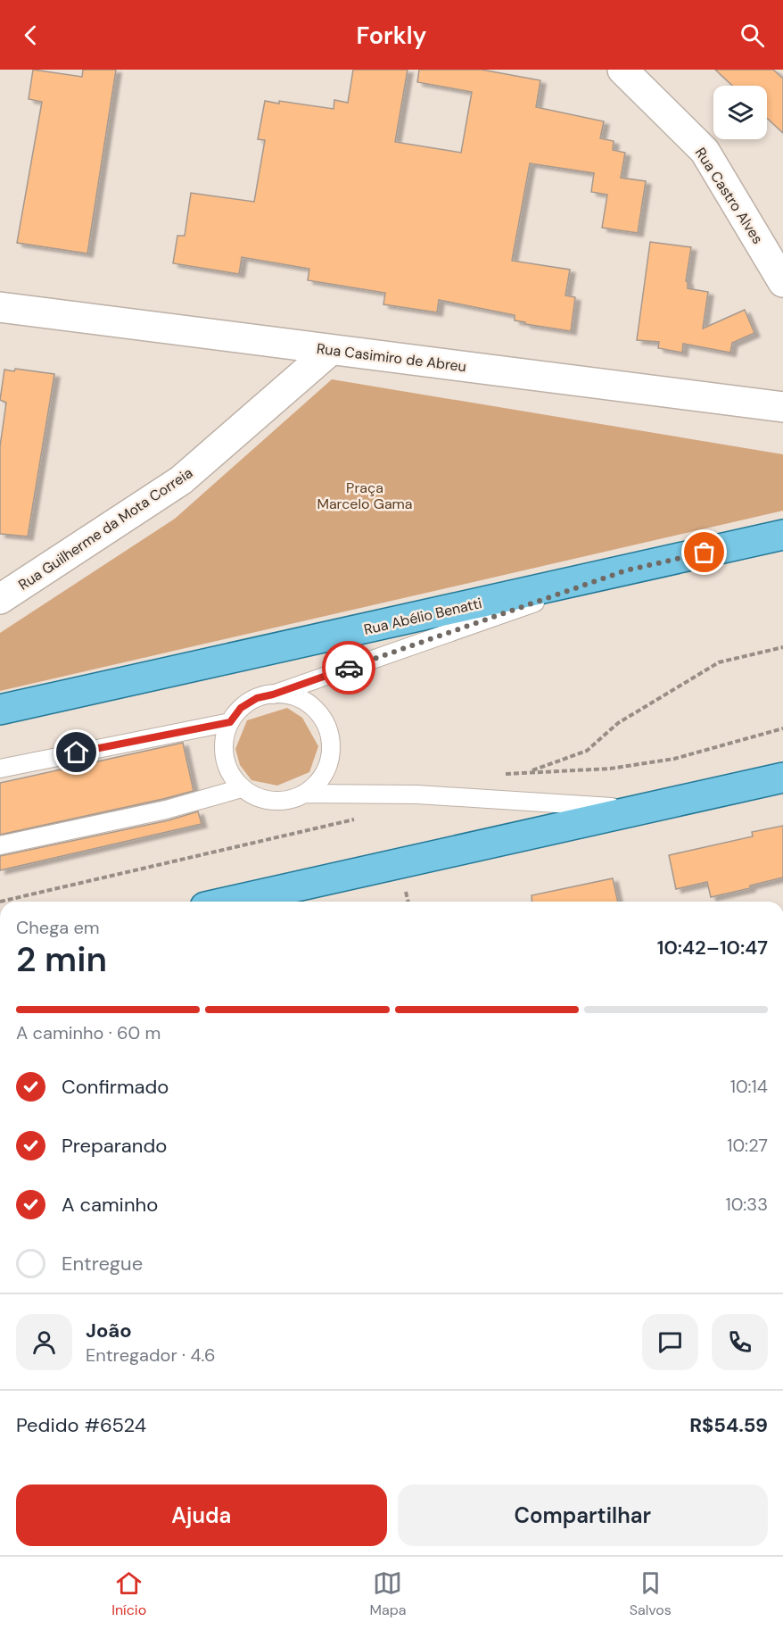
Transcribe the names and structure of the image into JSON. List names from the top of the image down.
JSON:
{
  "streets": {
    "main road": ["Rua Abélio Benatti"],
    "street": ["Rua Castro Alves", "Rua Casimiro de Abreu", "Rua Guilherme da Mota Correia"]
  },
  "crossings": [
    ["Rua Casimiro de Abreu", "Rua Guilherme da Mota Correia"]
  ],
  "parks": ["Praça Marcelo Gama"],
  "page": {
    "header": "Forkly",
    "heading": ["2 min", "Chega em", "10:42–10:47"],
    "panel": [
      "João",
      "Entregador · 4.6",
      "Pedido #6524",
      "R$54.59"
    ],
    "bar": "A caminho · 60 m",
    "list": [
      ["Confirmado", "10:14"],
      ["Preparando", "10:27"],
      ["A caminho", "10:33"],
      "Entregue"
    ],
    "buttons": ["Ajuda", "Compartilhar"],
    "tabs": ["Início", "Mapa", "Salvos"]
  }
}
